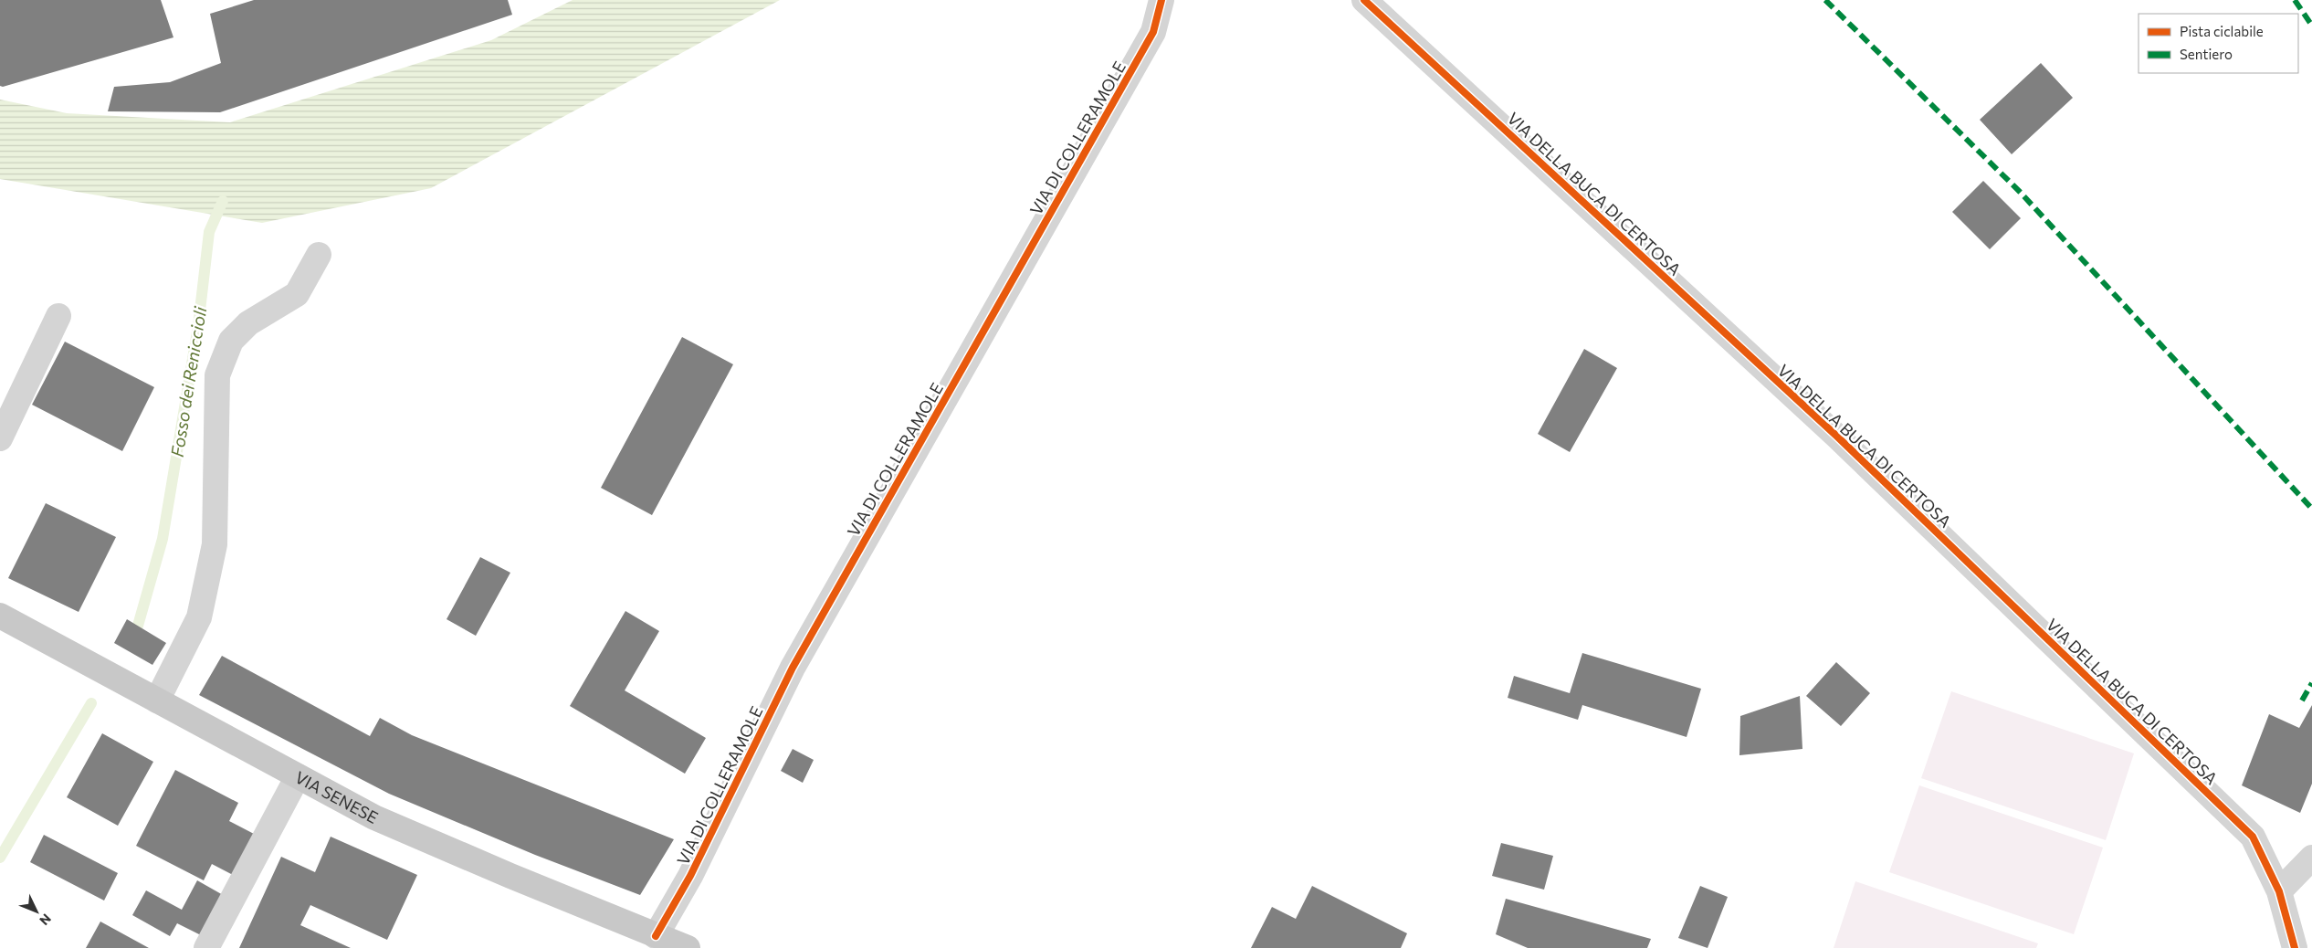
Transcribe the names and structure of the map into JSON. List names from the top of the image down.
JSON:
{
  "streets": {
    "main road": ["VIA SENESE"],
    "street": ["VIA DI COLLERAMOLE", "VIA DELLA BUCA DI CERTOSA"]
  },
  "crossings": [
    ["VIA DI COLLERAMOLE", "VIA SENESE"]
  ],
  "water": ["Fosso dei Reniccioli"],
  "legend": ["Pista ciclabile", "Sentiero"],
  "north": "bottom right"
}
